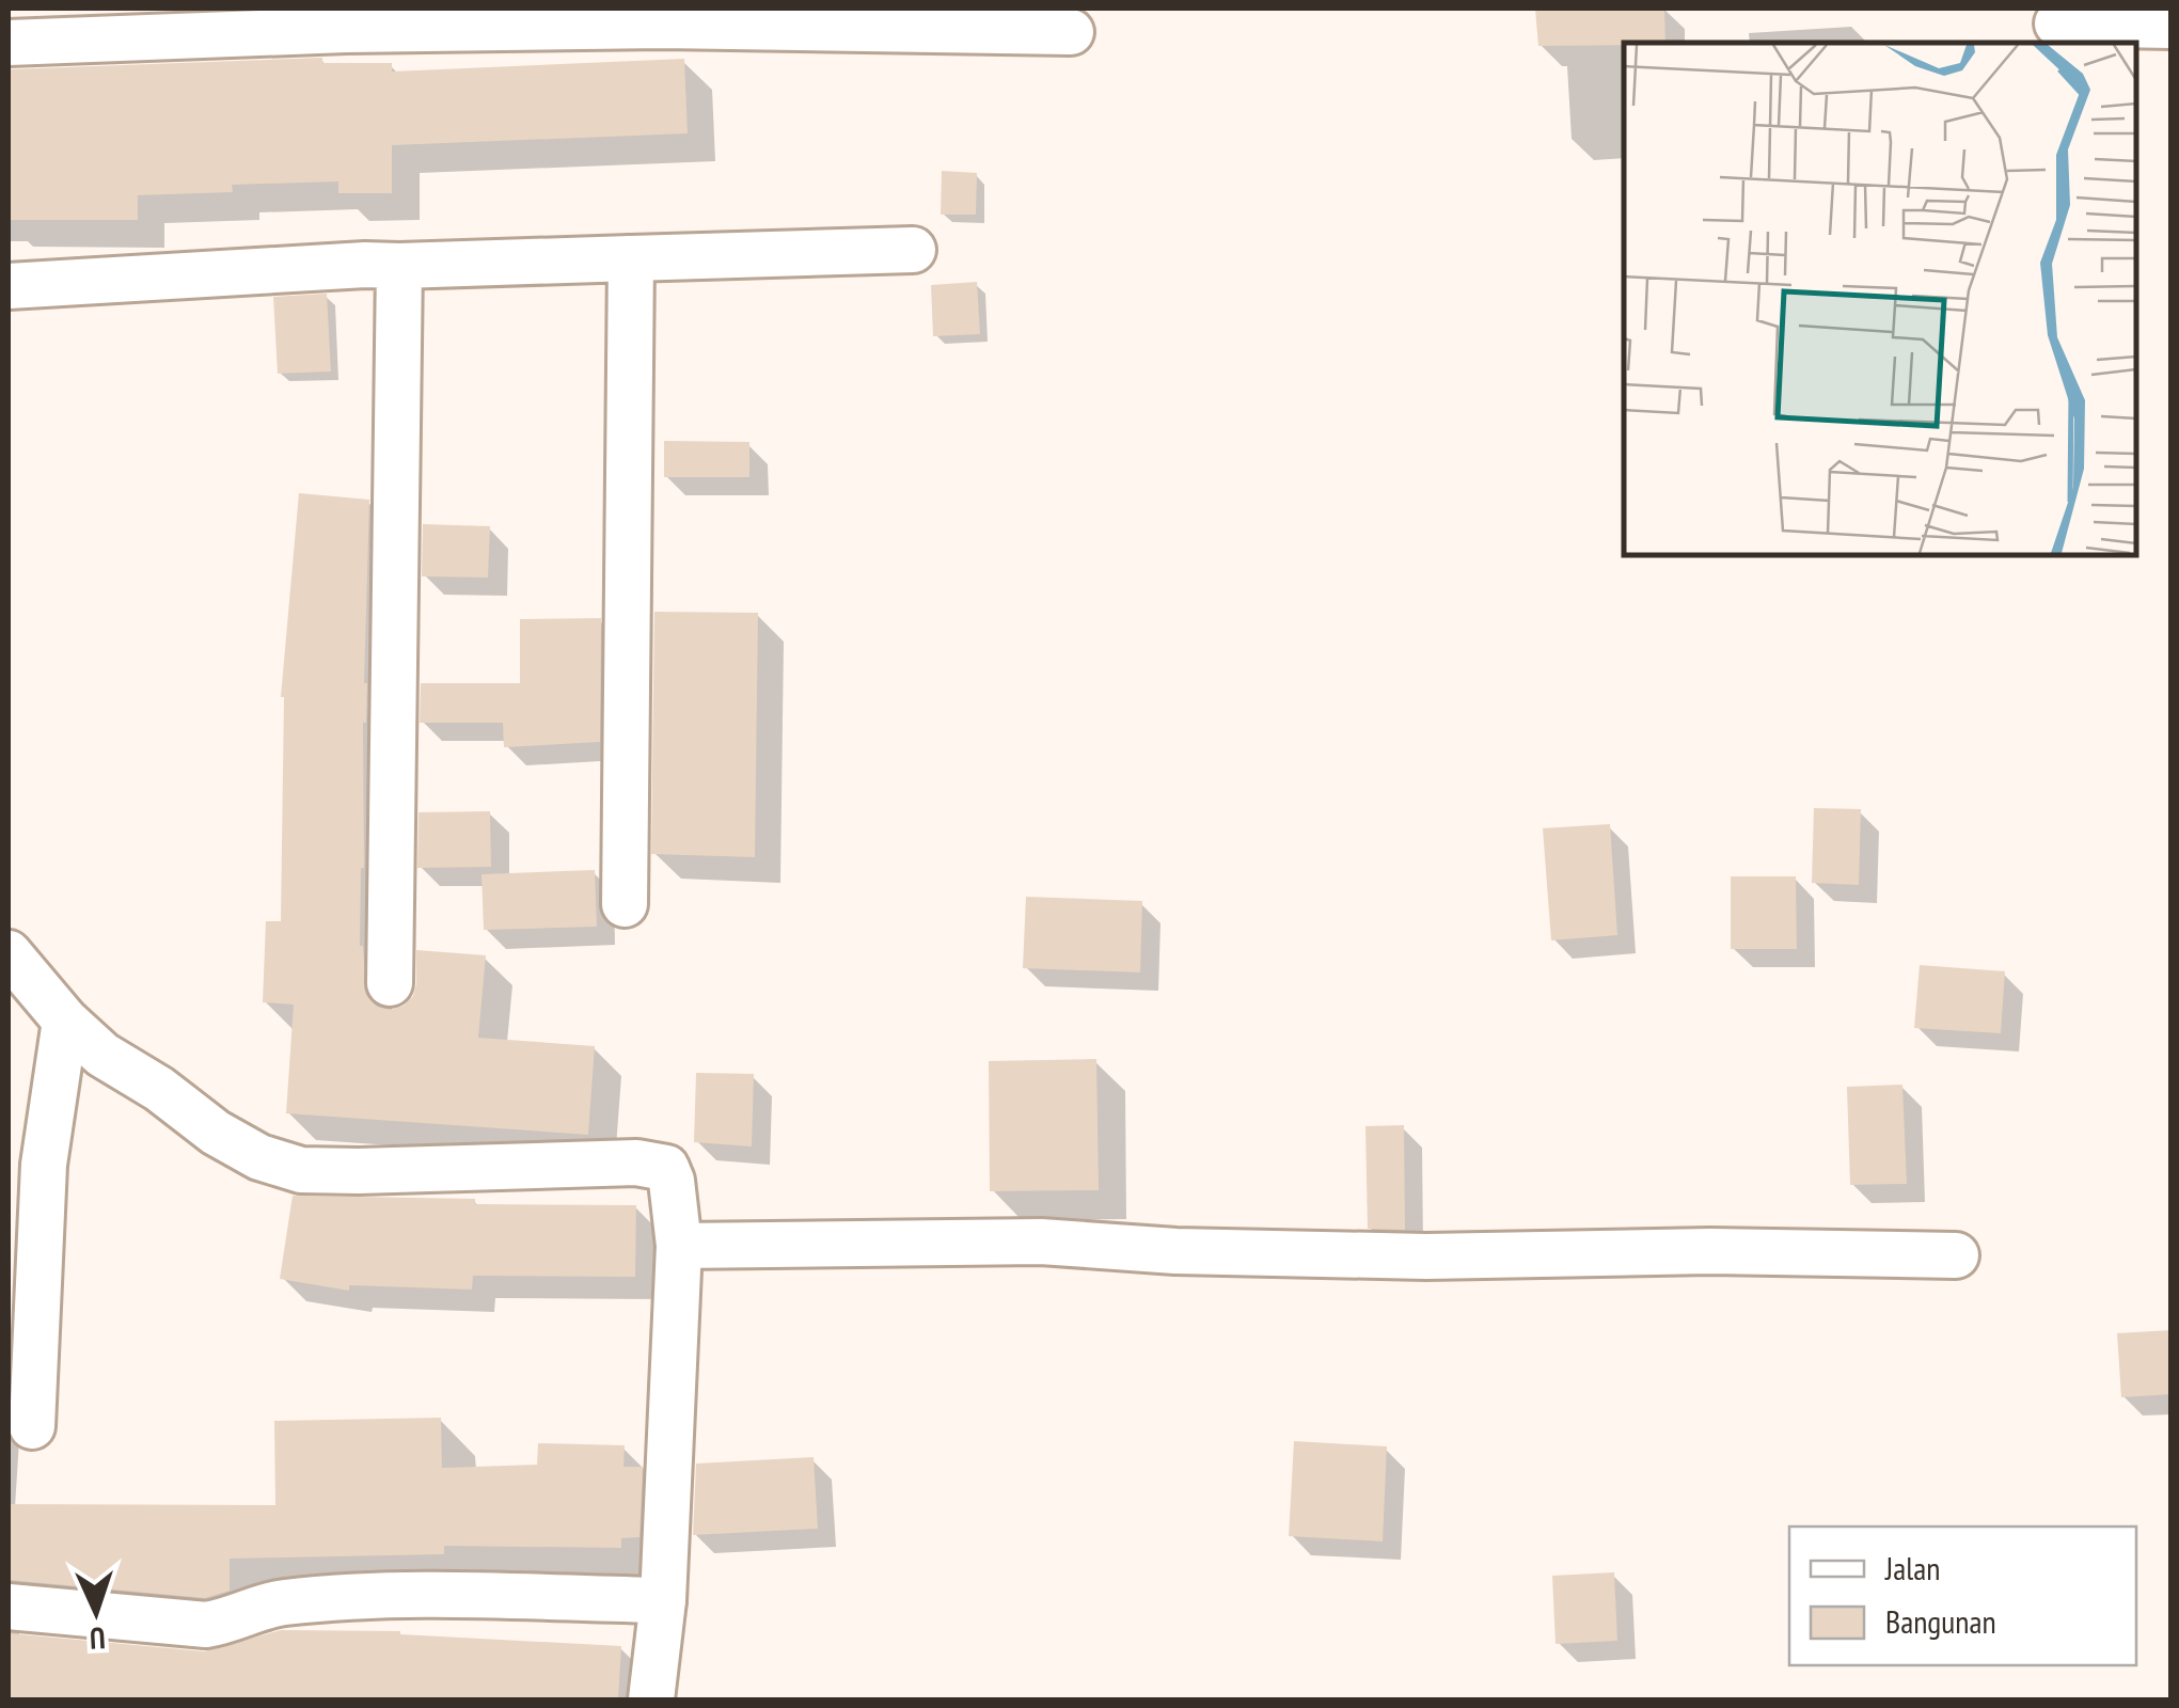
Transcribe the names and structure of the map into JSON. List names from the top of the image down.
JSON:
{
  "legend": ["Jalan", "Bangunan"],
  "north": "bottom"
}
